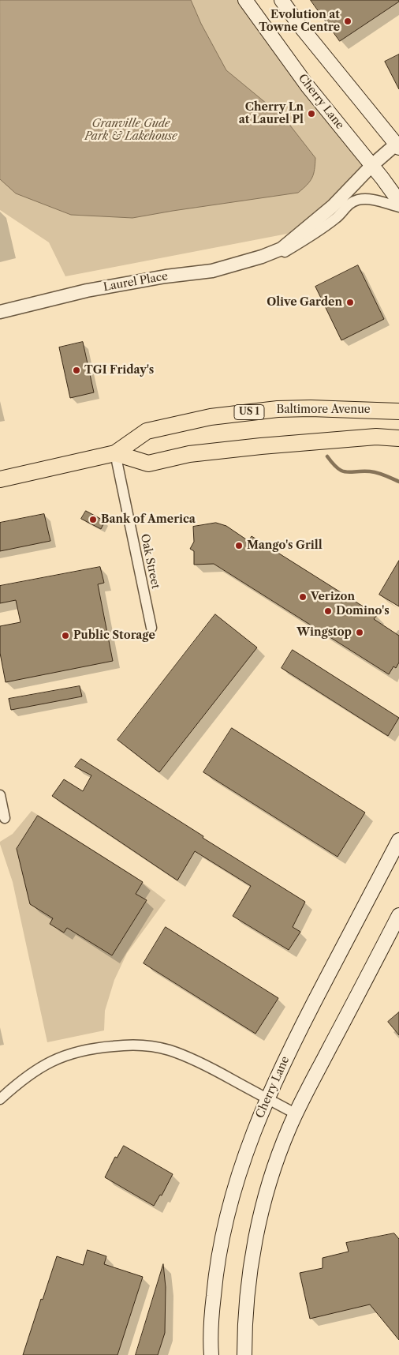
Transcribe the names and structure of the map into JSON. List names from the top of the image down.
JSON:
{
  "streets": {
    "main road": ["Cherry Lane", "Baltimore Avenue", "US 1"],
    "street": ["Laurel Place", "Oak Street"]
  },
  "crossings": [
    ["Cherry Lane", "Laurel Place"],
    ["Baltimore Avenue", "Oak Street"]
  ],
  "parks": ["Granville Gude Park & Lakehouse"],
  "places": [
    "Evolution at Towne Centre",
    "Cherry Ln at Laurel Pl",
    "Olive Garden",
    "TGI Friday's",
    "Bank of America",
    "Mango's Grill",
    "Verizon",
    "Domino's",
    "Wingstop",
    "Public Storage"
  ]
}
